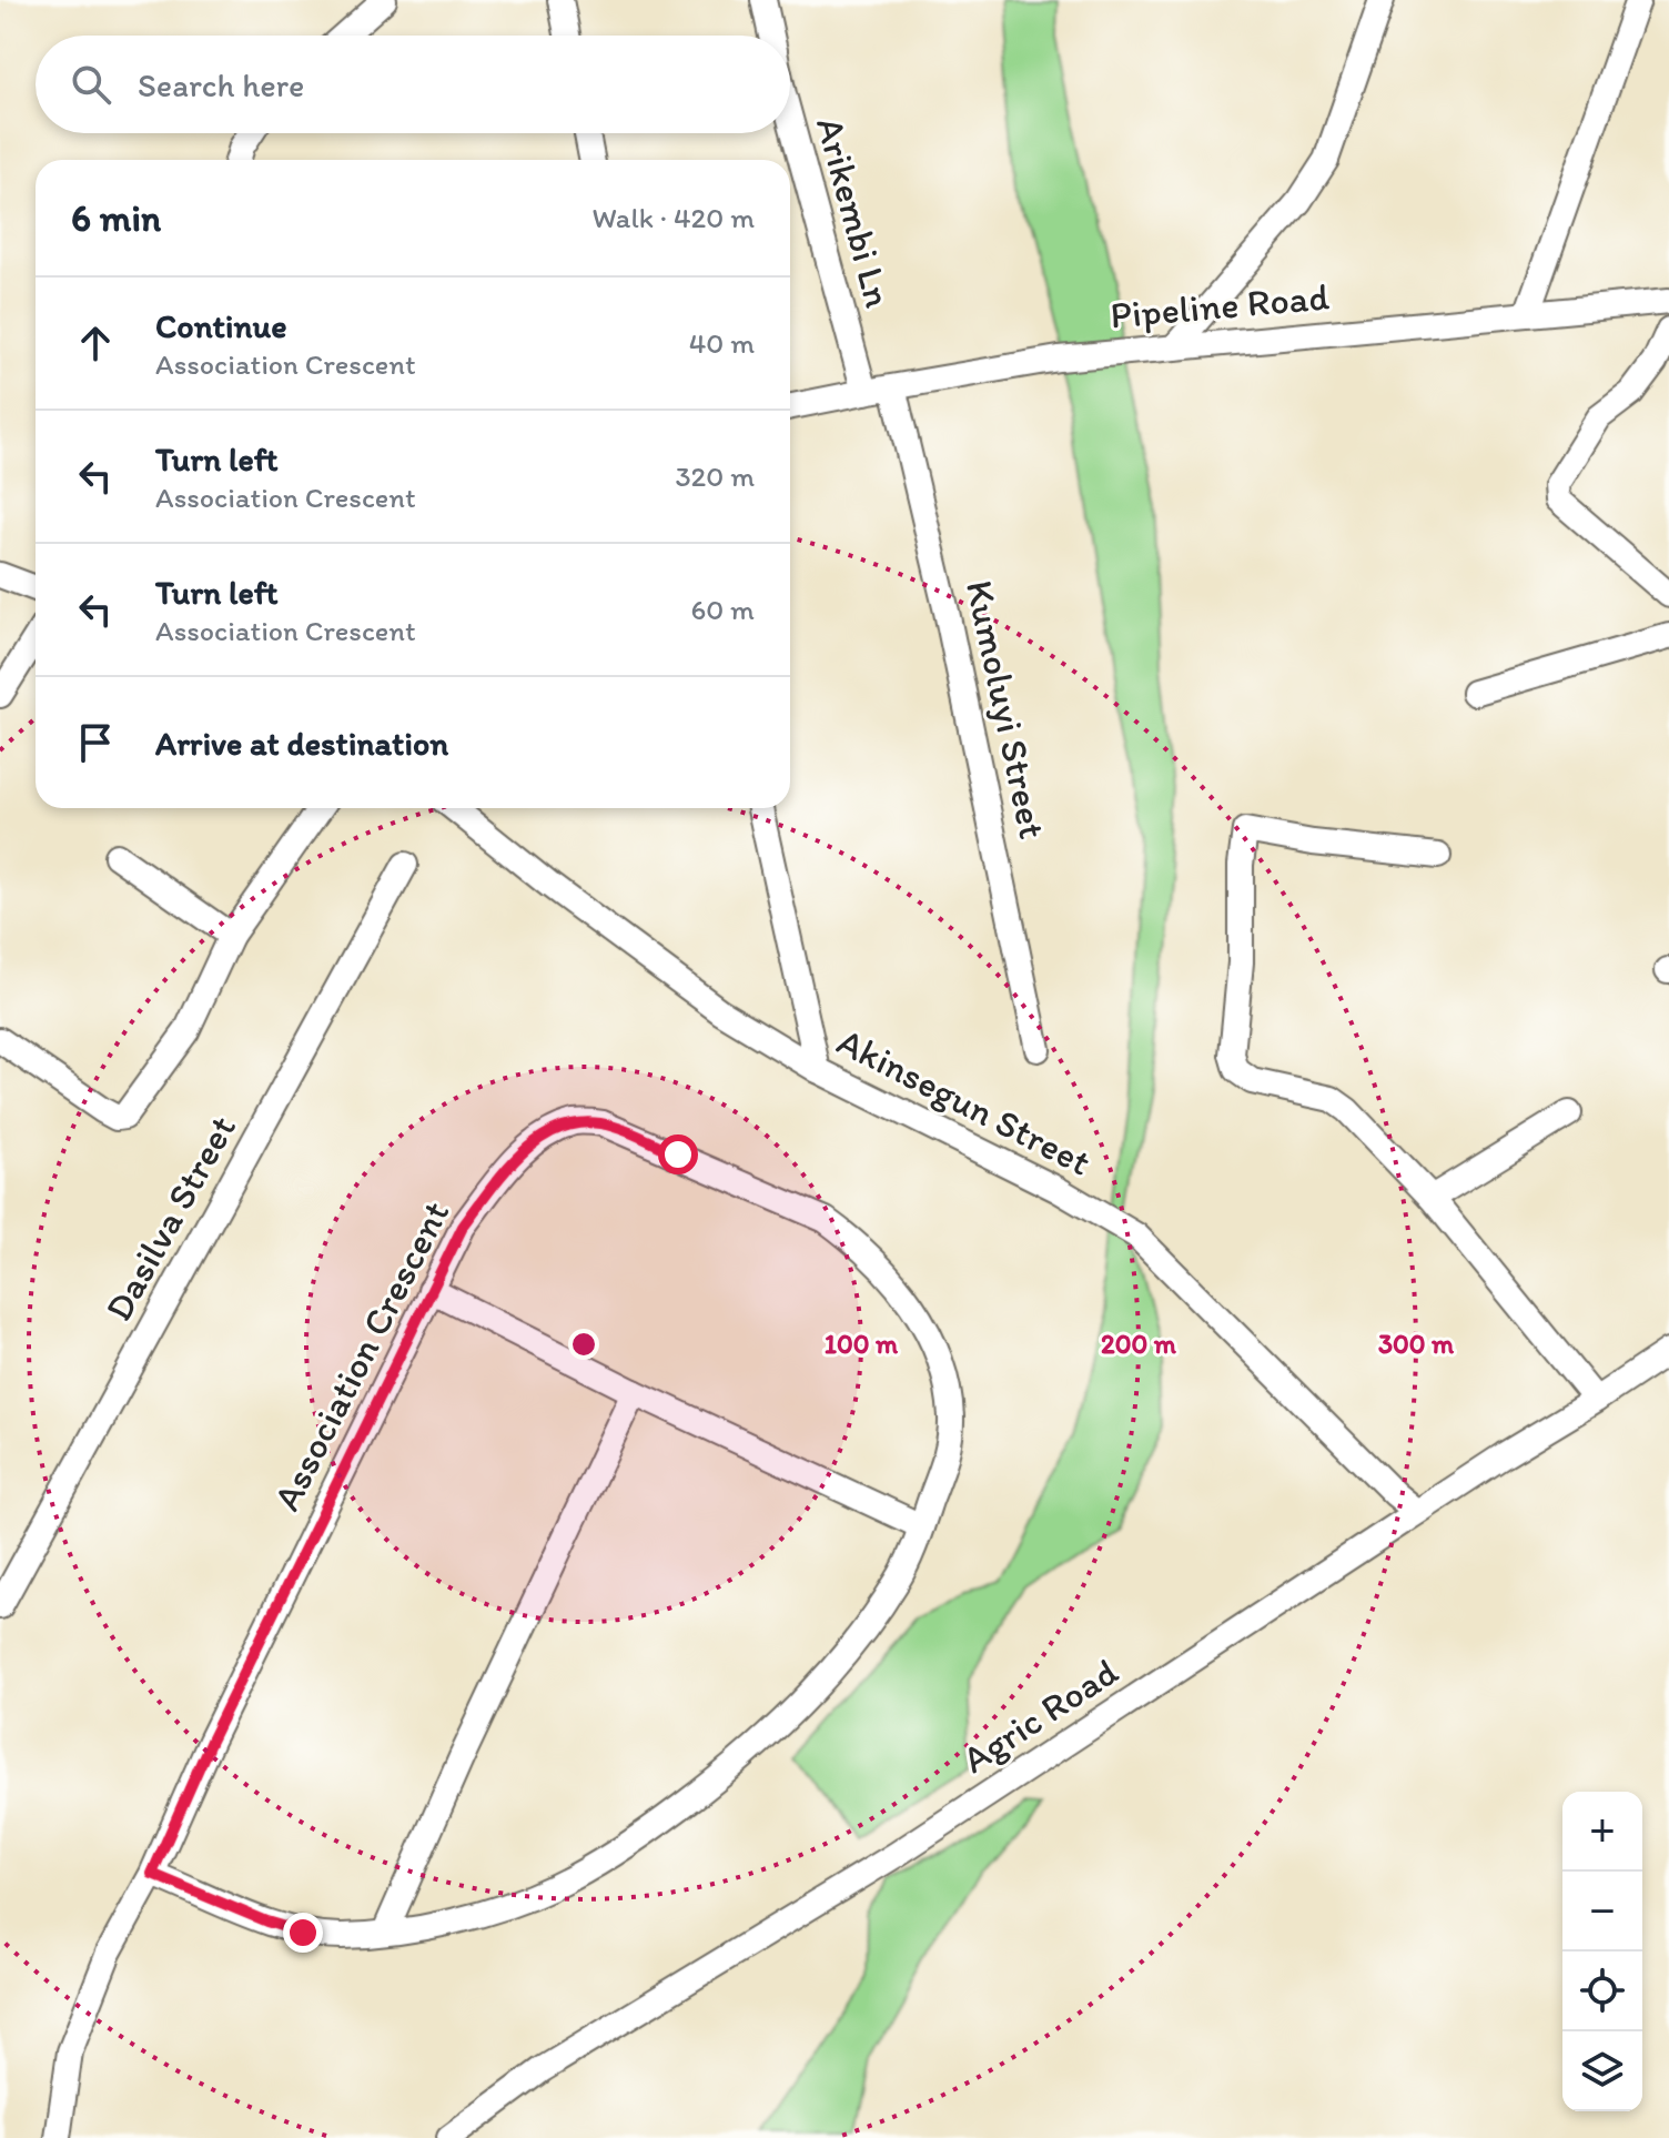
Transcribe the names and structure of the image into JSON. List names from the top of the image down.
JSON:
{
  "streets": {
    "street": [
      "Arikembi Ln",
      "Pipeline Road",
      "Kumoluyi Street",
      "Akinsegun Street",
      "Dasilva Street",
      "Association Crescent",
      "Agric Road"
    ]
  },
  "crossings": [
    ["Arikembi Ln", "Pipeline Road"],
    ["Pipeline Road", "Kumoluyi Street"],
    ["Akinsegun Street", "Agric Road"]
  ],
  "page": {
    "search": "Search here",
    "heading": ["6 min", "Walk · 420 m"],
    "list": [
      ["Continue", "Association Crescent", "40 m"],
      ["Turn left", "Association Crescent", "320 m"],
      ["Turn left", "Association Crescent", "60 m"],
      "Arrive at destination"
    ],
    "map_buttons": ["+", "−"]
  },
  "rings": ["100 m", "200 m", "300 m"]
}
